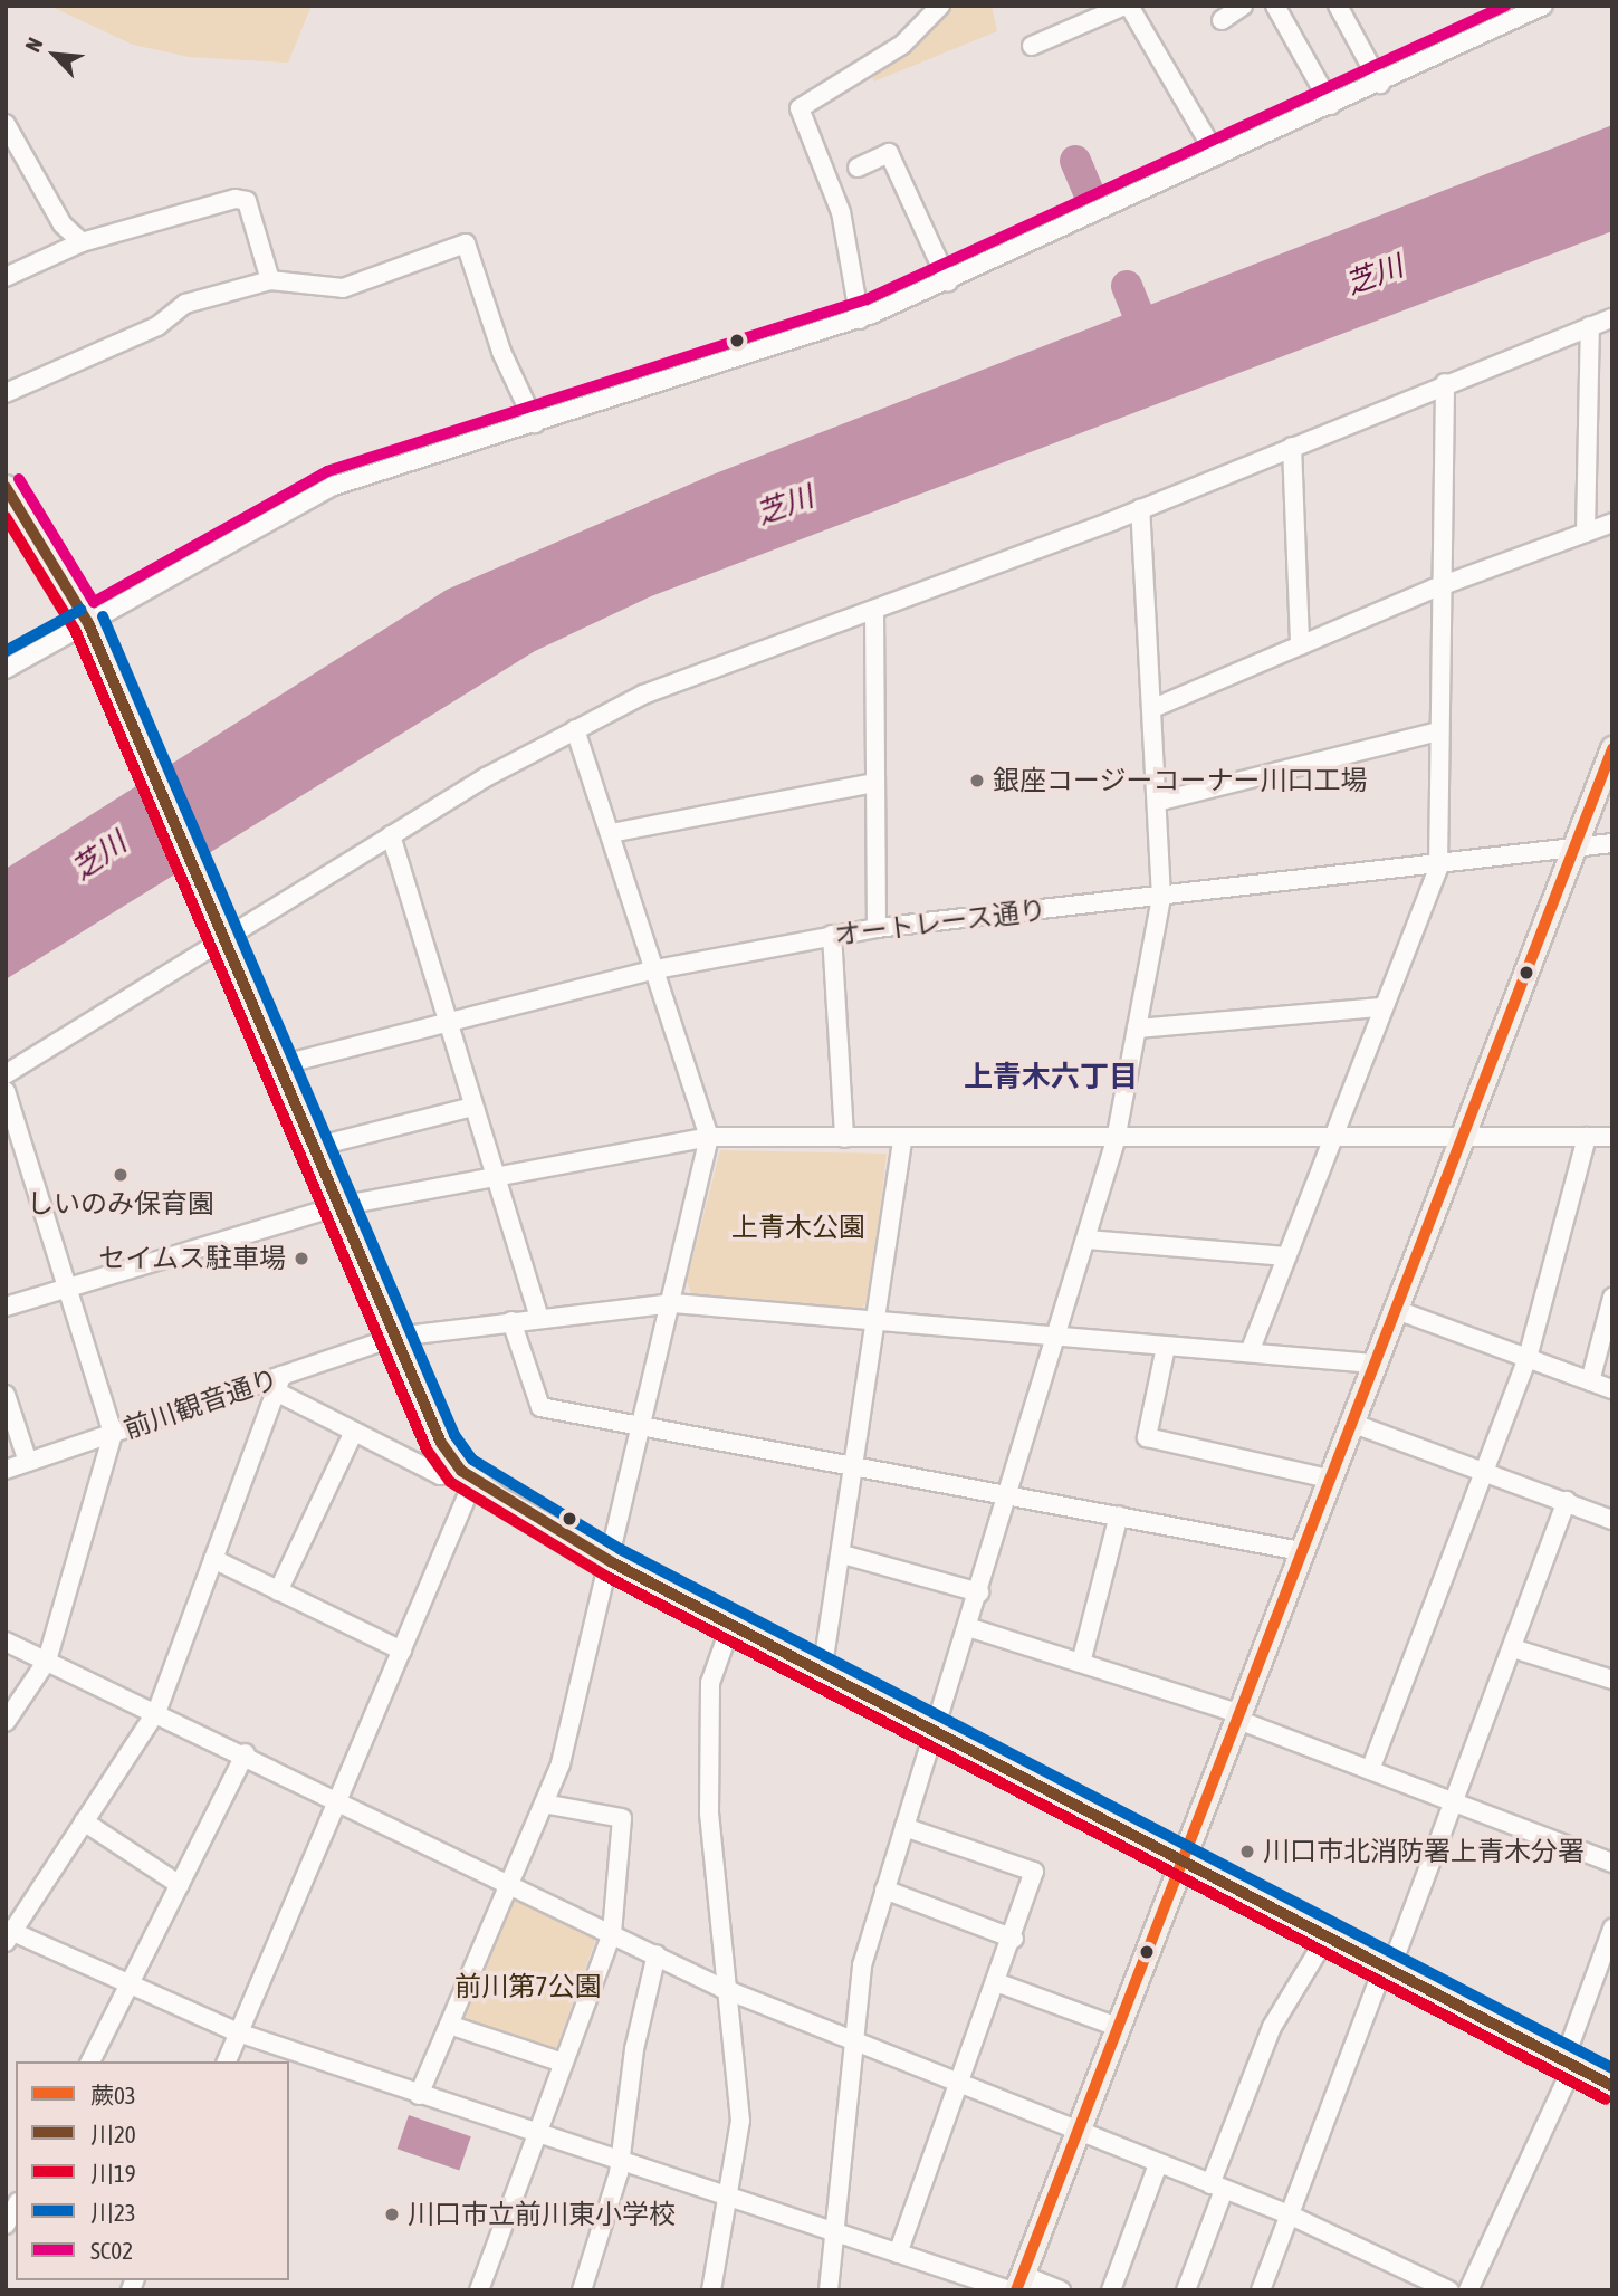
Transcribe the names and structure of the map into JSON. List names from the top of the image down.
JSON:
{
  "streets": {
    "street": ["オートレース通り", "前川観音通り"]
  },
  "districts": ["上青木六丁目"],
  "water": ["芝川"],
  "parks": ["上青木公園", "前川第7公園"],
  "places": [
    "銀座コージーコーナー川口工場",
    "しいのみ保育園",
    "セイムス駐車場",
    "川口市北消防署上青木分署",
    "川口市立前川東小学校"
  ],
  "lines": [
    "transit line SC02",
    "transit line 川20",
    "transit line 川19",
    "transit line 川23",
    "transit line 蕨03"
  ],
  "legend": [
    "蕨03",
    "川20",
    "川19",
    "川23",
    "SC02"
  ],
  "north": "top left"
}
